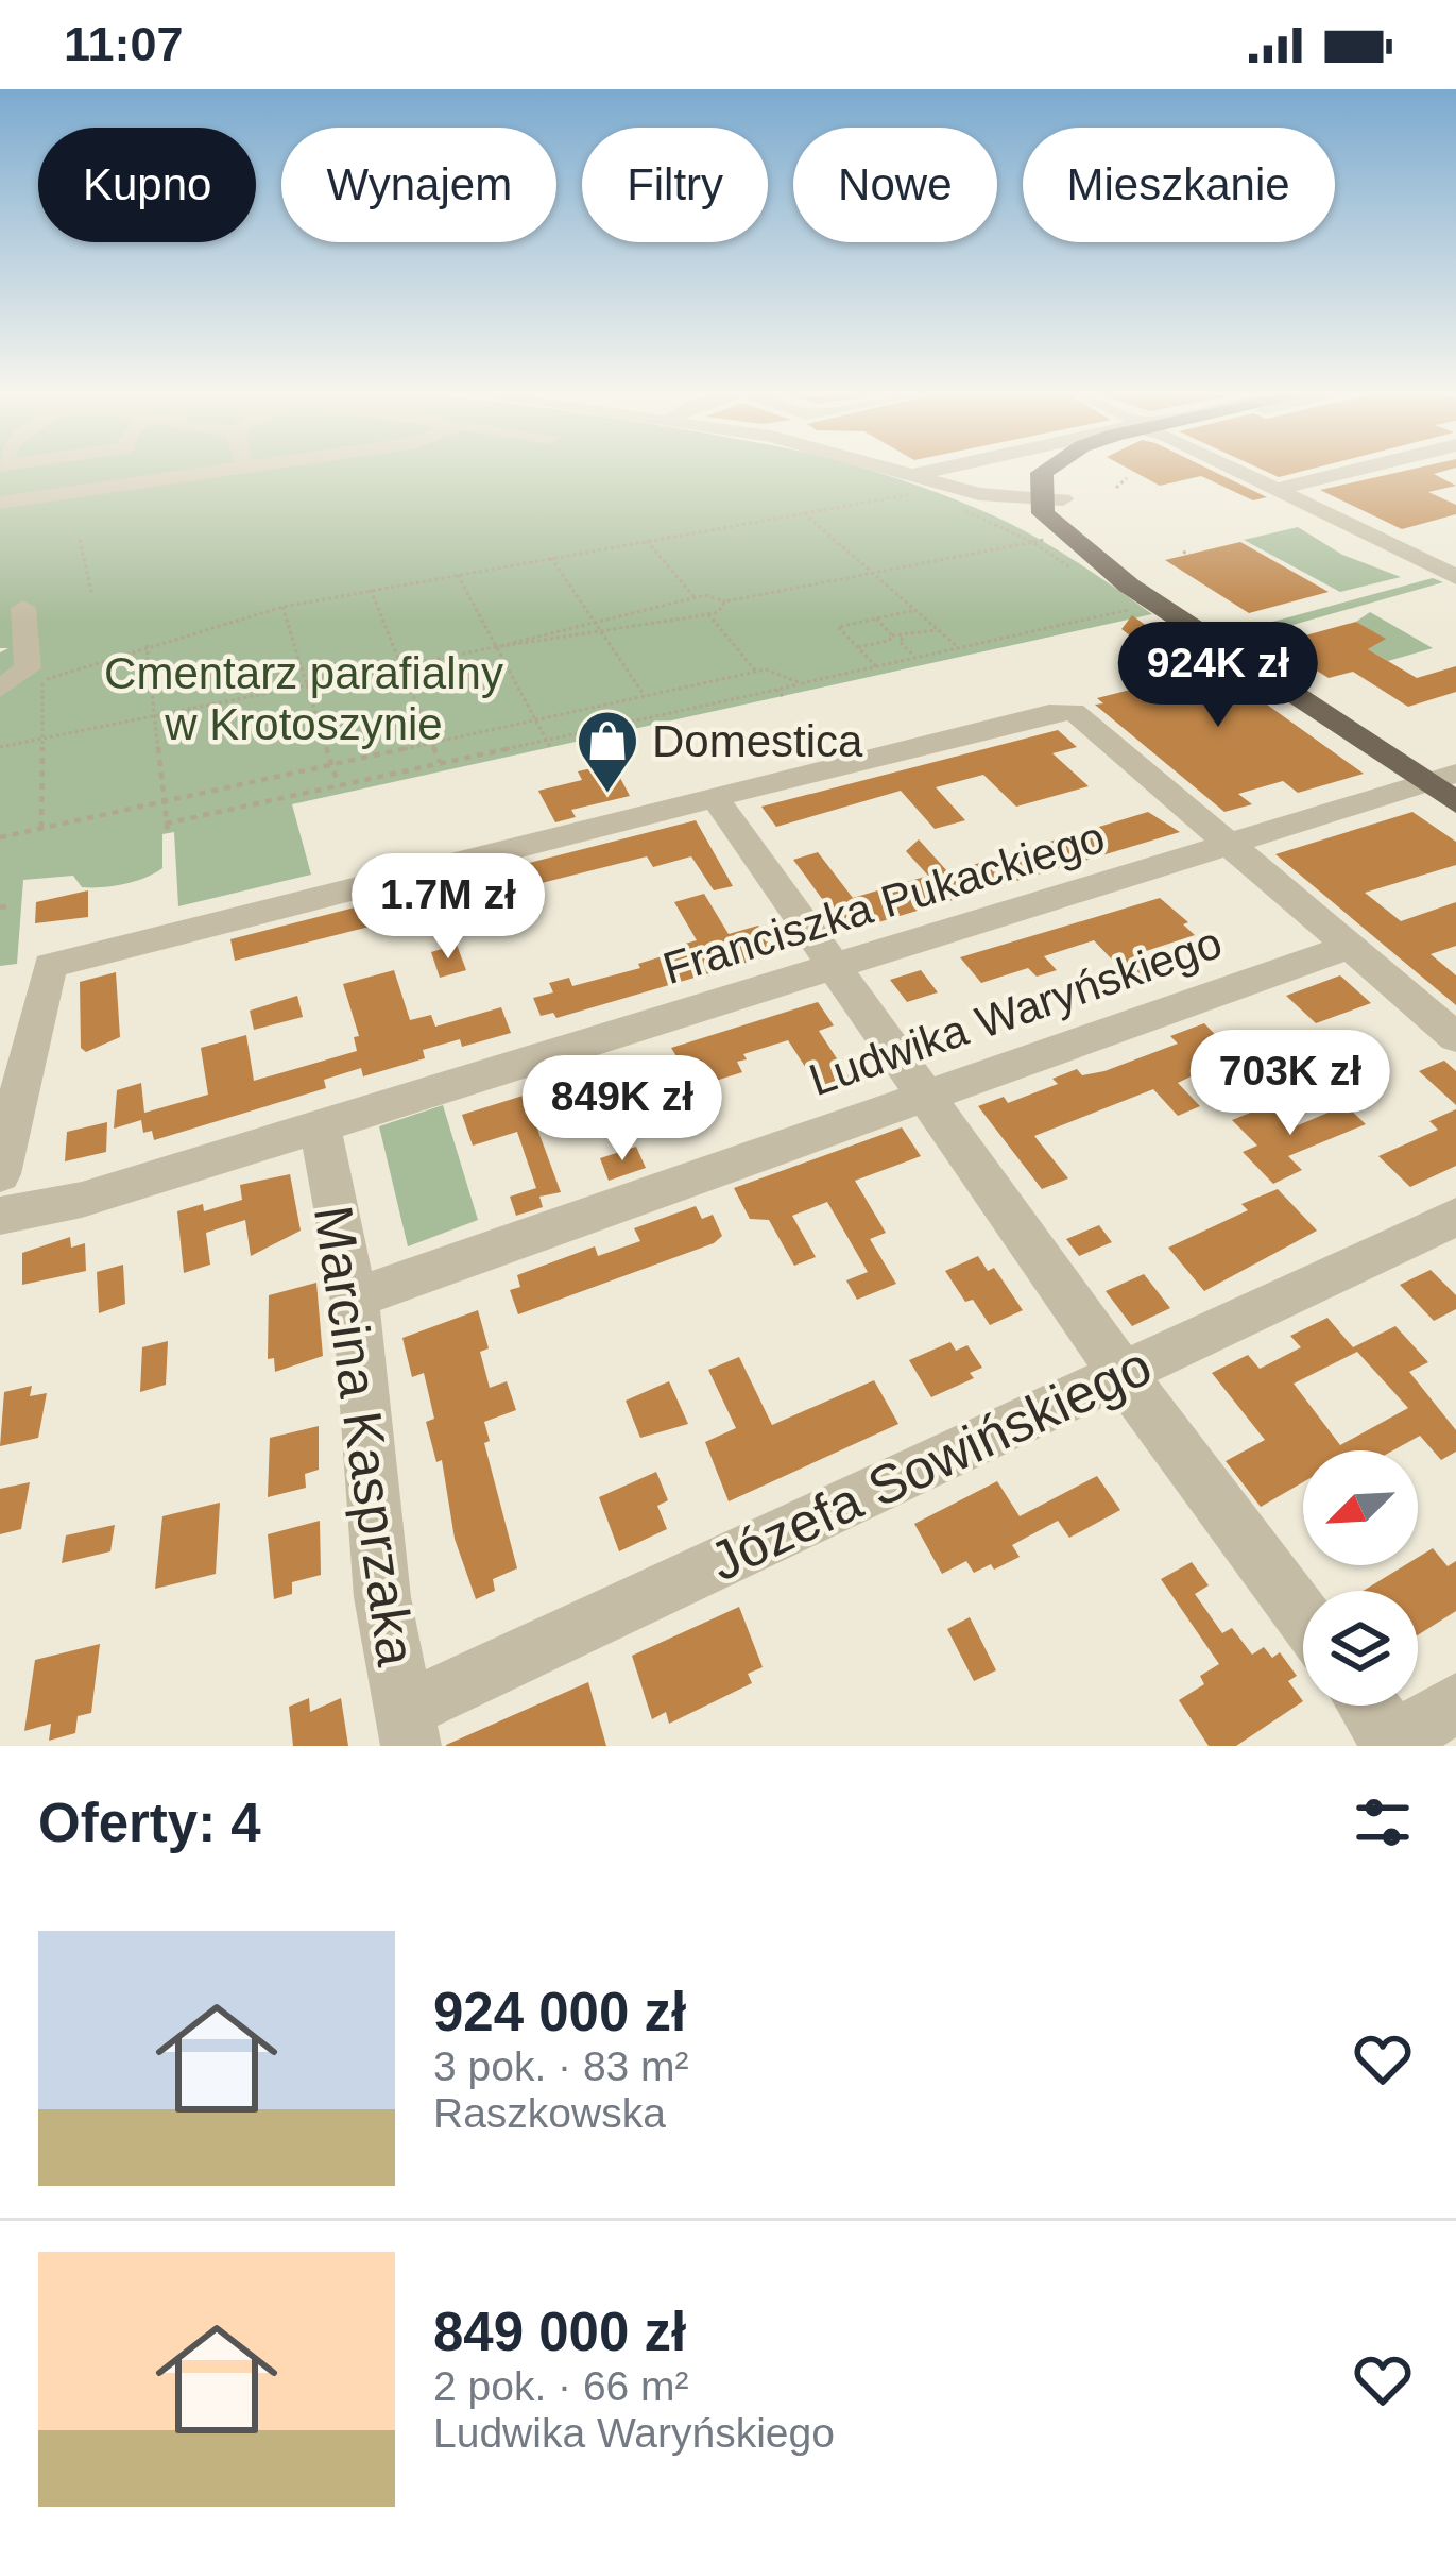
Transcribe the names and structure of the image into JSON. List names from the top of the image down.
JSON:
{
  "streets": {
    "street": [
      "Franciszka Pukackiego",
      "Ludwika Waryńskiego",
      "Marcina Kasprzaka",
      "Józefa Sowińskiego"
    ]
  },
  "crossings": [
    ["Franciszka Pukackiego", "Marcina Kasprzaka"],
    ["Ludwika Waryńskiego", "Marcina Kasprzaka"],
    ["Marcina Kasprzaka", "Józefa Sowińskiego"]
  ],
  "parks": ["Cmentarz parafialny w Krotoszynie"],
  "places": {
    "shop": ["Domestica"]
  },
  "north": "bottom left",
  "page": {
    "status": "11:07",
    "chip": [
      "Kupno",
      "Wynajem",
      "Filtry",
      "Nowe",
      "Mieszkanie"
    ],
    "price": [
      "924K zł",
      "1.7M zł",
      "703K zł",
      "849K zł"
    ],
    "heading": "Oferty: 4",
    "list": [
      {
        "name": "924 000 zł",
        "note": "3 pok. · 83 m² · Raszkowska"
      },
      {
        "name": "849 000 zł",
        "note": "2 pok. · 66 m² · Ludwika Waryńskiego"
      }
    ]
  }
}
